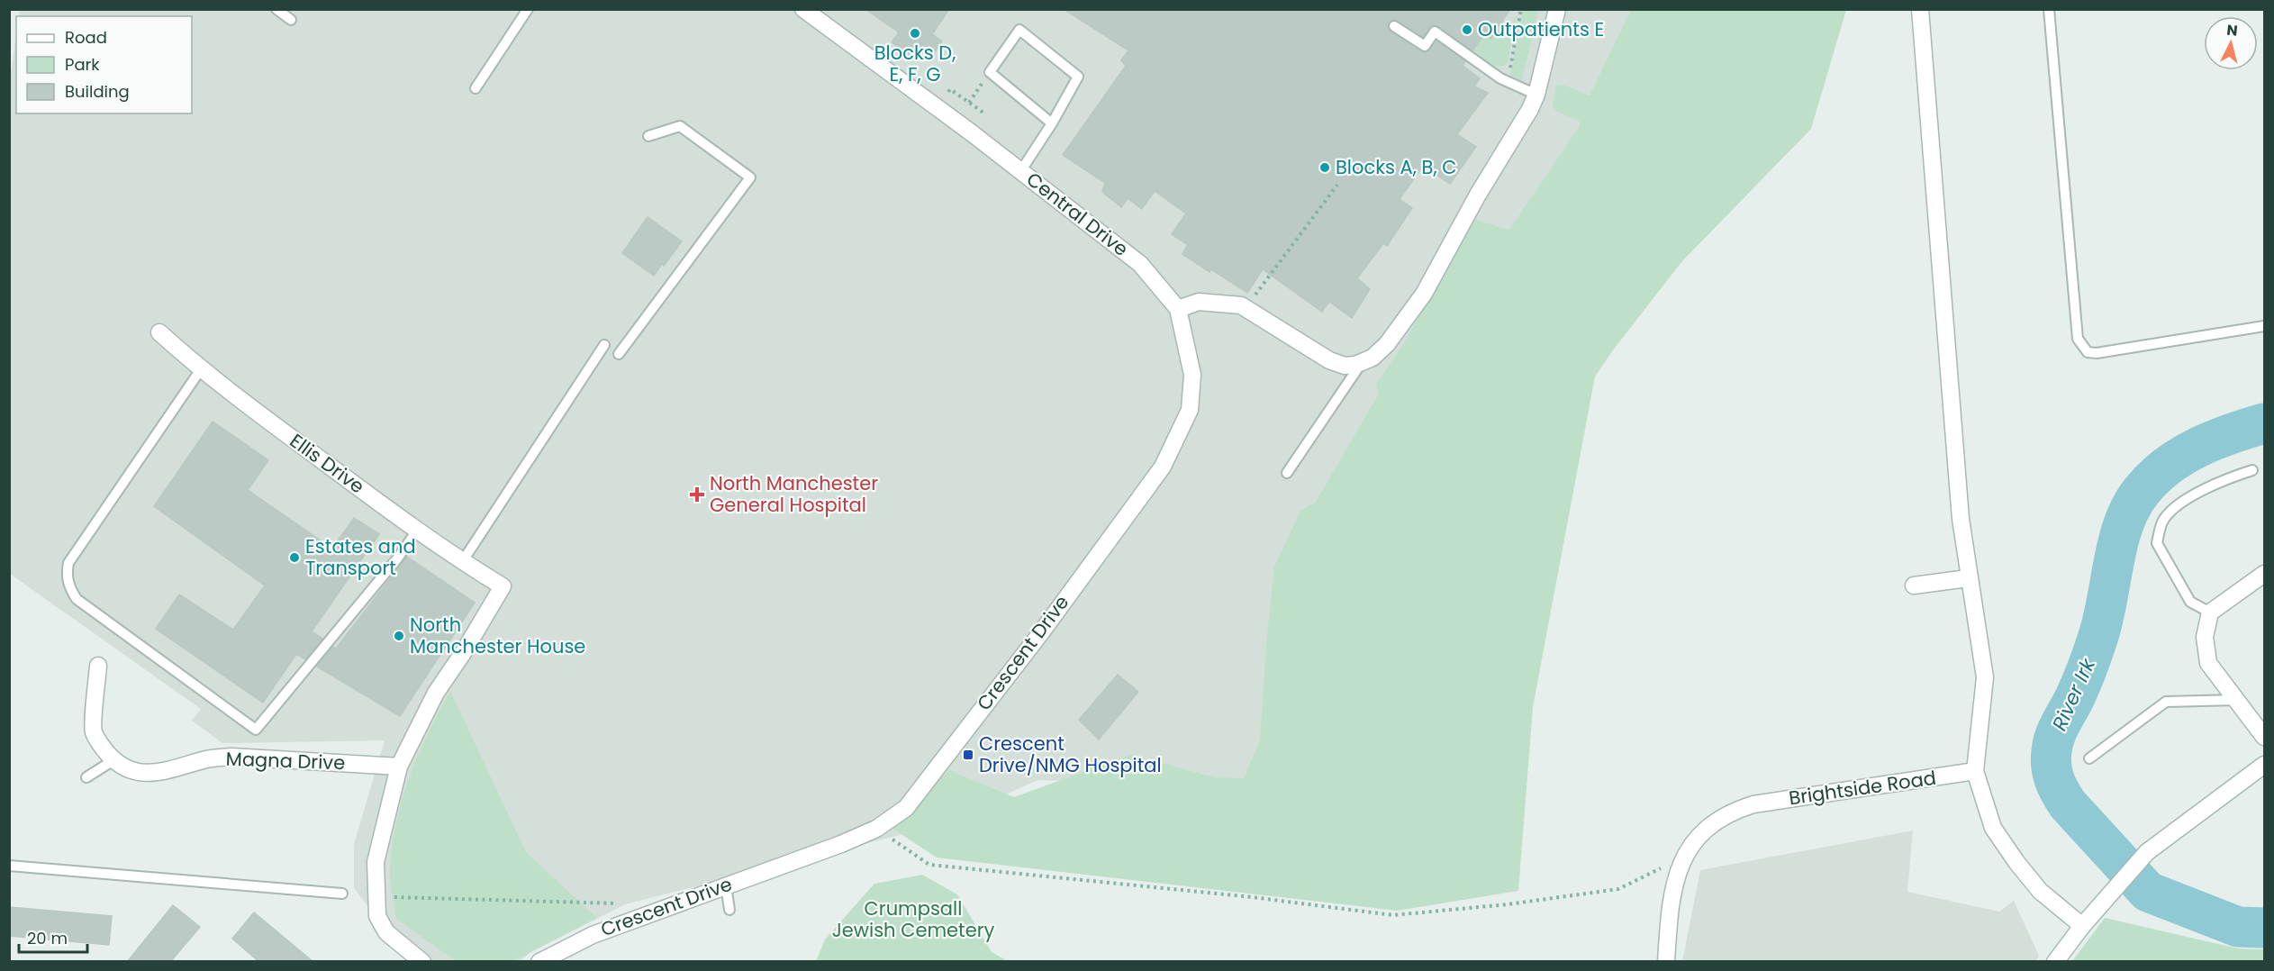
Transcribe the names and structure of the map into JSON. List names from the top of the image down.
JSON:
{
  "streets": {
    "street": [
      "Central Drive",
      "Ellis Drive",
      "Crescent Drive",
      "Magna Drive",
      "Brightside Road"
    ]
  },
  "crossings": [
    ["Central Drive", "Crescent Drive"],
    ["Ellis Drive", "Magna Drive"]
  ],
  "water": ["River Irk"],
  "parks": ["Crumpsall Jewish Cemetery"],
  "places": {
    "other": [
      "Outpatients E",
      "Blocks D, E, F, G",
      "Blocks A, B, C",
      "Estates and Transport",
      "North Manchester House"
    ],
    "health": ["North Manchester General Hospital"],
    "transit": ["Crescent Drive/NMG Hospital"]
  },
  "legend": ["Road", "Park", "Building"],
  "scale_bar": "20 m",
  "north": "top"
}
